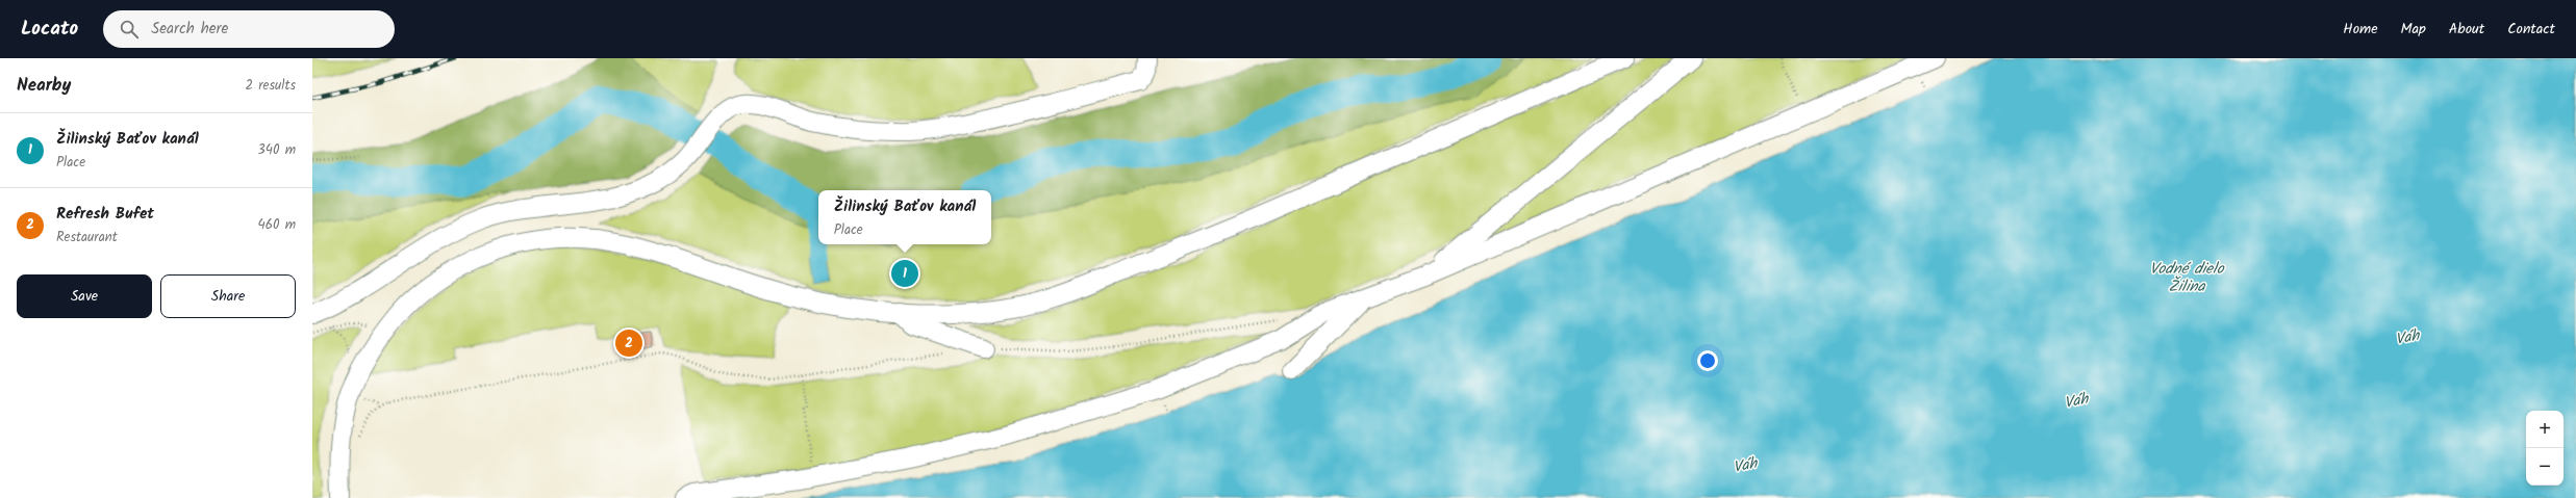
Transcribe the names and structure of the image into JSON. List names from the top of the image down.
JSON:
{
  "water": ["Vodné dielo Žilina", "Váh"],
  "page": {
    "header": "Locato",
    "search": "Search here",
    "nav": [
      "Home",
      "Map",
      "About",
      "Contact"
    ],
    "heading": ["Nearby", "2 results"],
    "list": [
      {
        "mark": "1",
        "name": "Žilinský Baťov kanál",
        "note": "Place",
        "value": "340 m"
      },
      {
        "mark": "2",
        "name": "Refresh Bufet",
        "note": "Restaurant",
        "value": "460 m"
      }
    ],
    "popup": ["Žilinský Baťov kanál", "Place"],
    "pins": ["1", "2"],
    "buttons": ["Save", "Share"],
    "map_buttons": ["+", "−"]
  }
}
